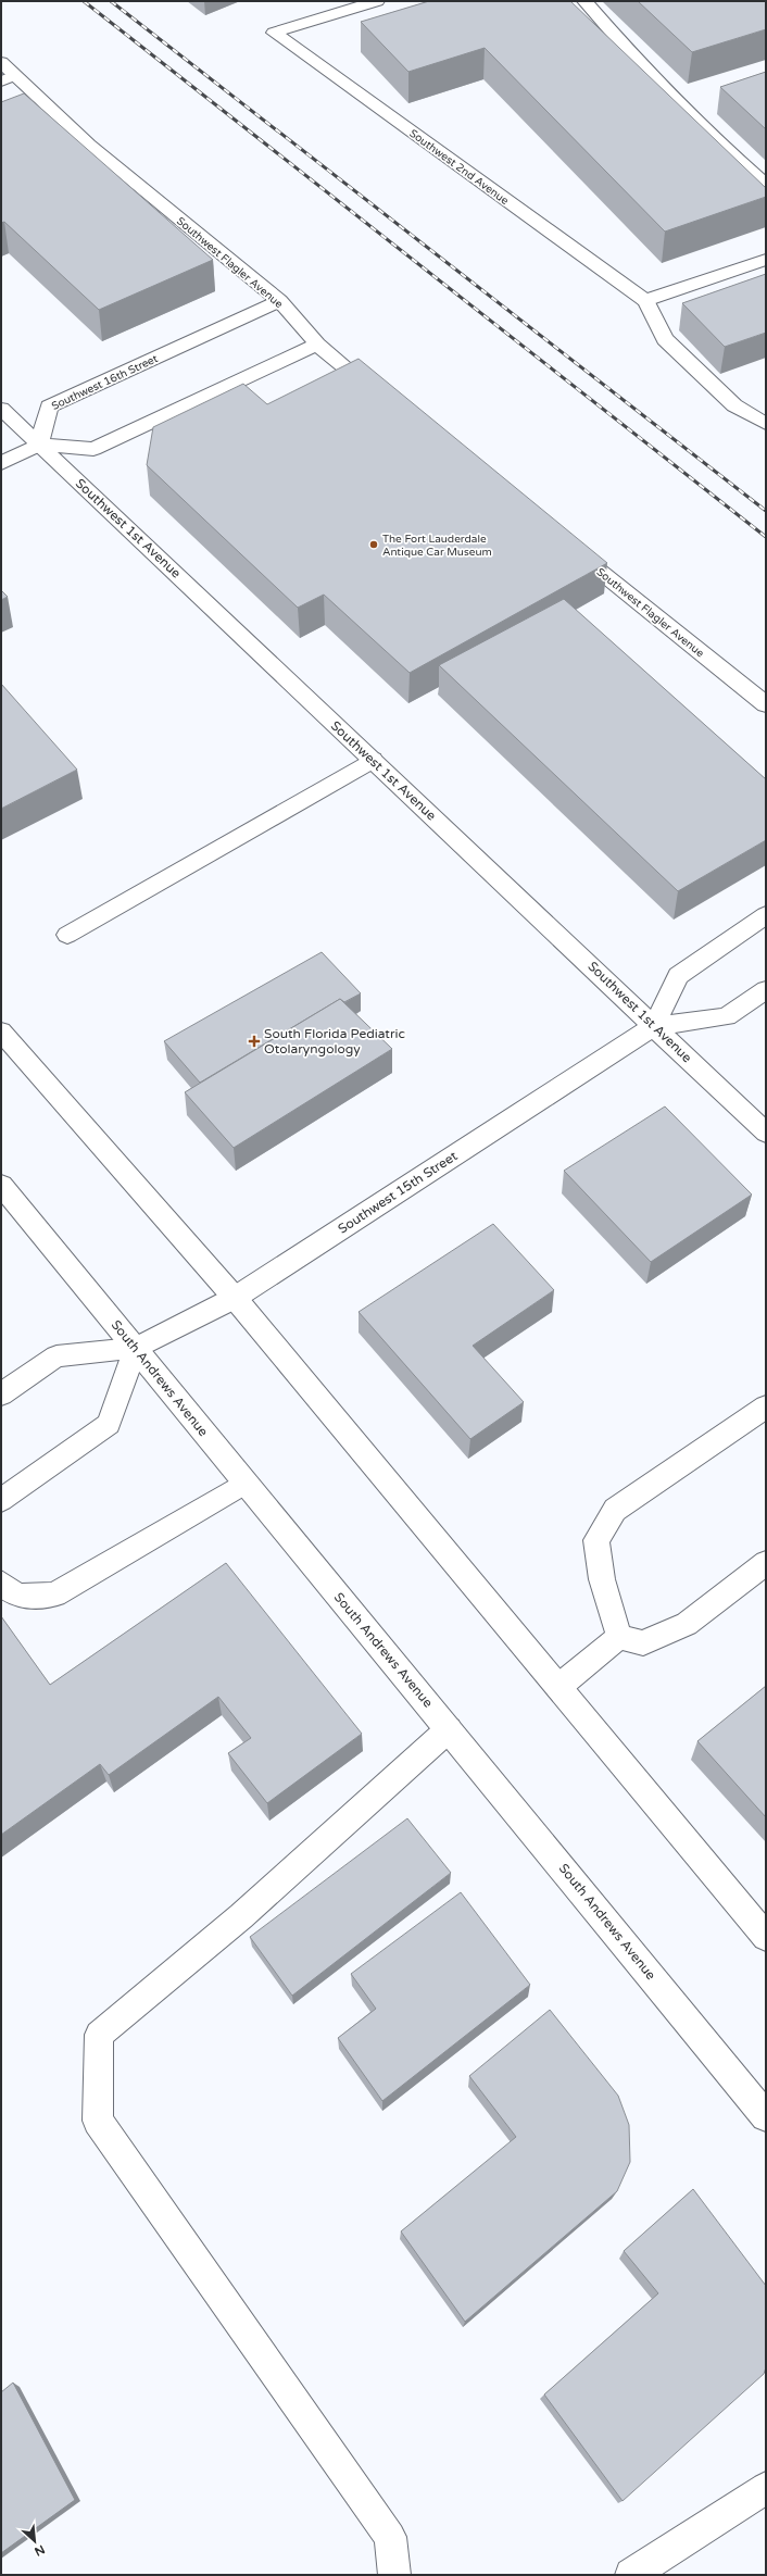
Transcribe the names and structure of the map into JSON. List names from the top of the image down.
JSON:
{
  "streets": {
    "street": [
      "Southwest 2nd Avenue",
      "Southwest Flagler Avenue",
      "Southwest 16th Street",
      "Southwest 1st Avenue",
      "Southwest 15th Street",
      "South Andrews Avenue"
    ]
  },
  "crossings": [
    ["Southwest Flagler Avenue", "Southwest 16th Street"],
    ["Southwest 16th Street", "Southwest 1st Avenue"],
    ["Southwest 1st Avenue", "Southwest 15th Street"],
    ["Southwest 15th Street", "South Andrews Avenue"]
  ],
  "places": {
    "other": ["The Fort Lauderdale Antique Car Museum"],
    "health": ["South Florida Pediatric Otolaryngology"]
  },
  "north": "bottom right"
}
